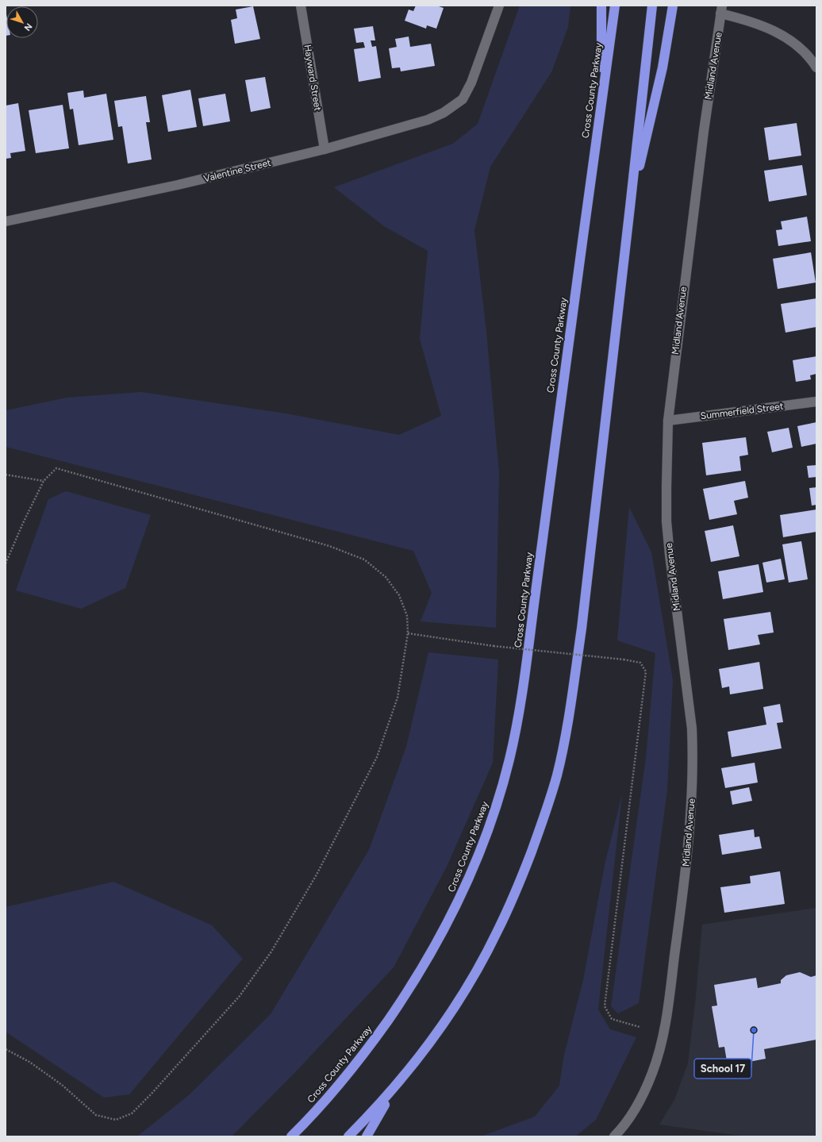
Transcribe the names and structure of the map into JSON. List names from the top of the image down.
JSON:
{
  "streets": {
    "highway": ["Cross County Parkway"],
    "street": [
      "Midland Avenue",
      "Hayward Street",
      "Valentine Street",
      "Summerfield Street"
    ]
  },
  "crossings": [
    ["Midland Avenue", "Summerfield Street"],
    ["Hayward Street", "Valentine Street"]
  ],
  "places": ["School 17"],
  "north": "bottom right"
}
